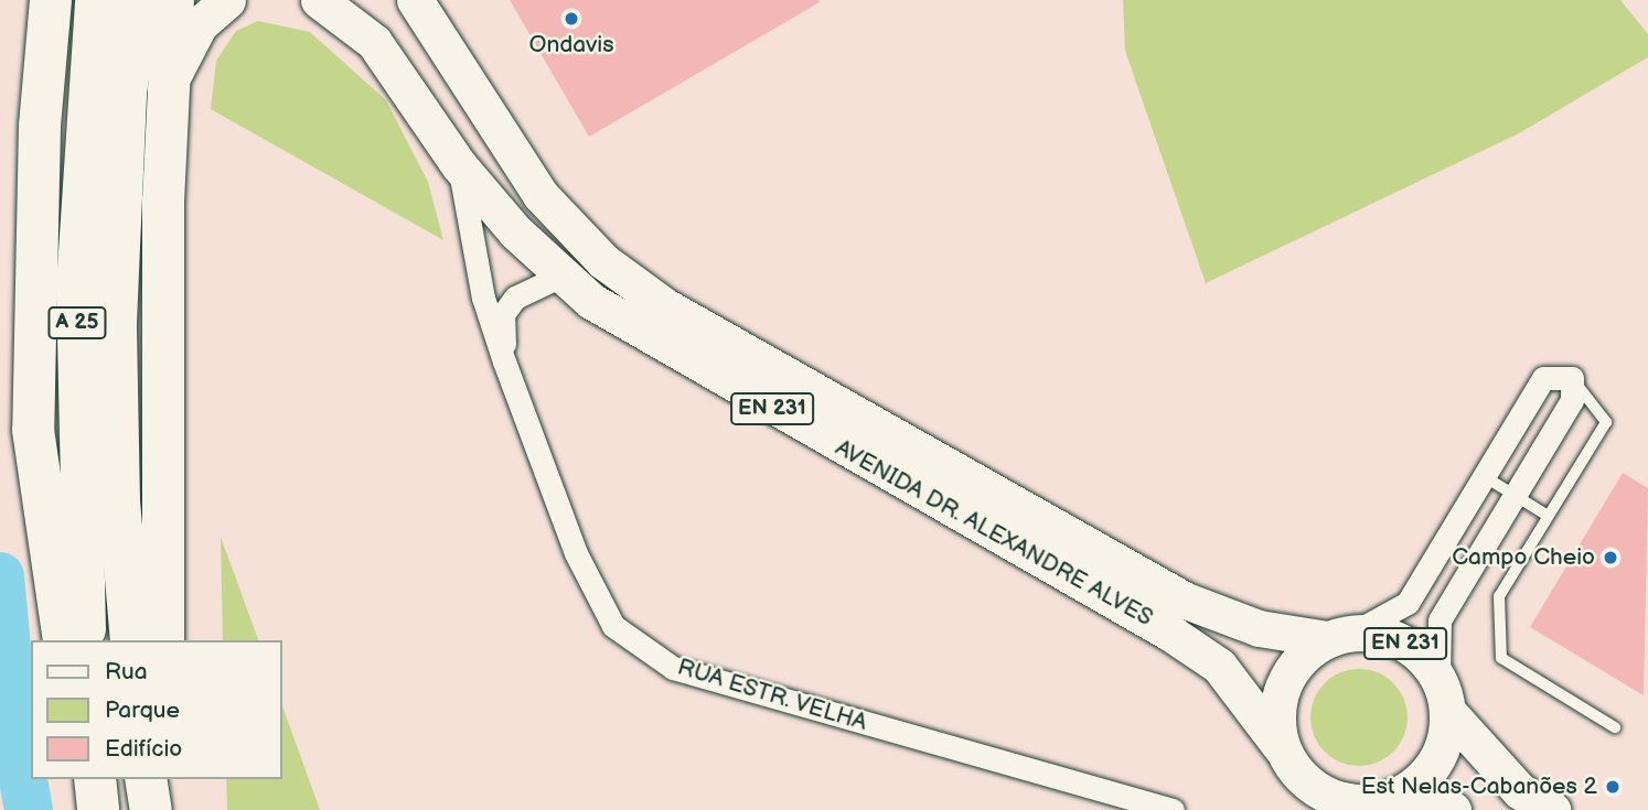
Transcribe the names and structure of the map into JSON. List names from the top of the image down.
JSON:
{
  "streets": {
    "highway": ["A 25"],
    "main road": ["EN 231", "AVENIDA DR. ALEXANDRE ALVES"],
    "street": ["RUA ESTR. VELHA"]
  },
  "crossings": [
    ["EN 231", "AVENIDA DR. ALEXANDRE ALVES"],
    ["AVENIDA DR. ALEXANDRE ALVES", "RUA ESTR. VELHA"]
  ],
  "places": ["Ondavis", "Campo Cheio", "Est Nelas-Cabanões 2"],
  "legend": ["Rua", "Parque", "Edifício"]
}
